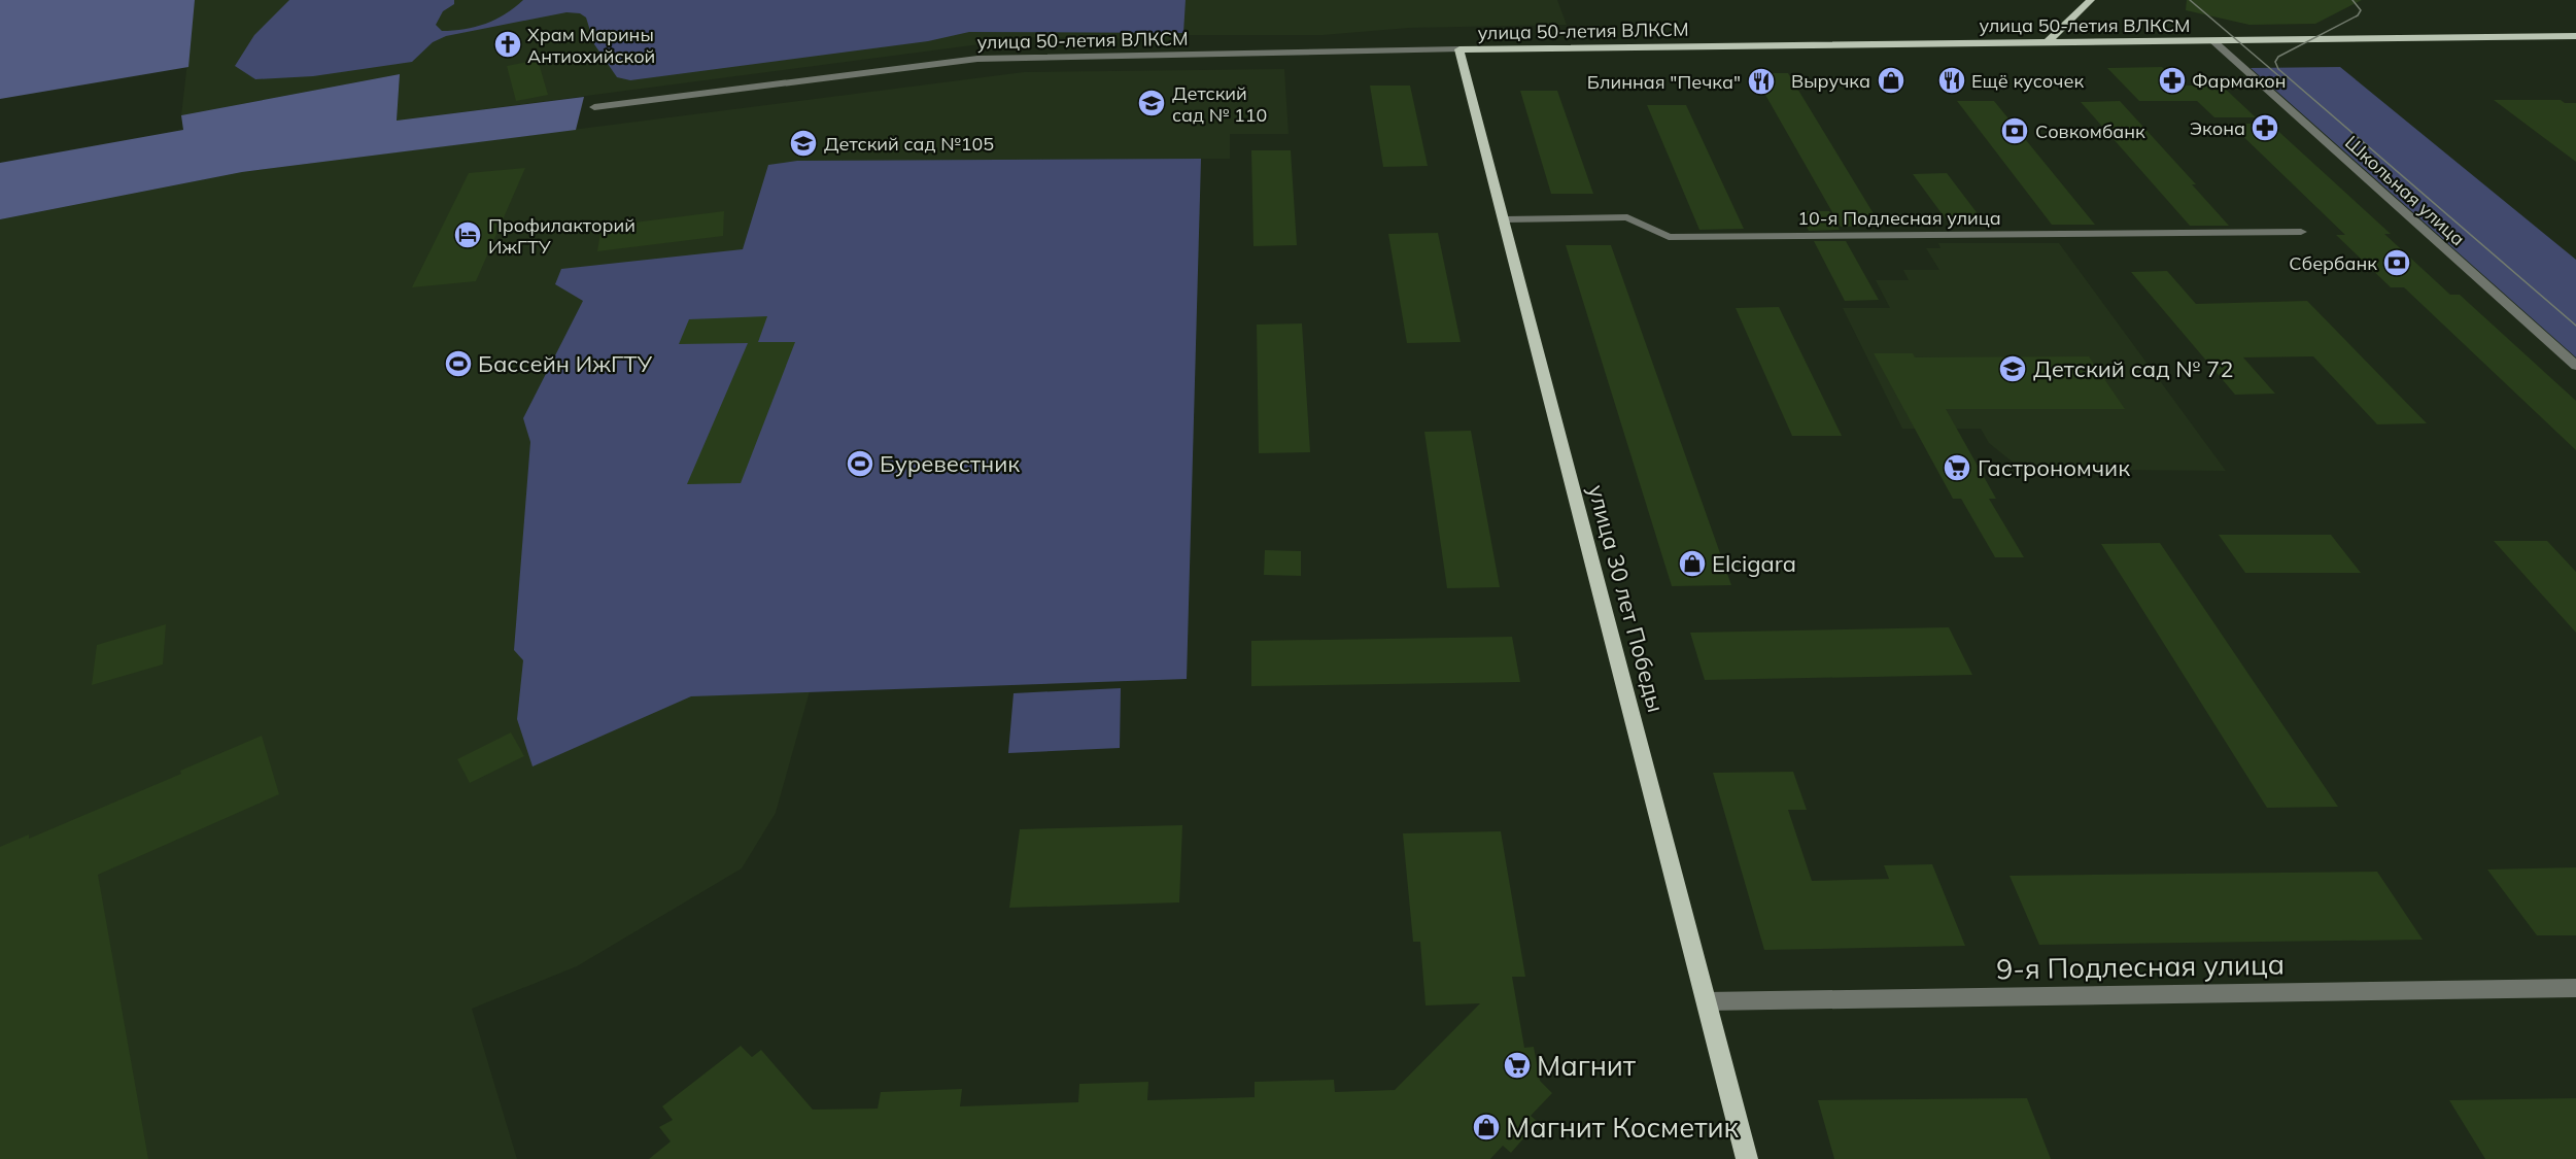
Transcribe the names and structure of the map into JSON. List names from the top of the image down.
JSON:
{
  "streets": {
    "main road": ["улица 50-летия ВЛКСМ", "улица 30 лет Победы"],
    "street": ["Школьная улица", "10-я Подлесная улица", "9-я Подлесная улица"]
  },
  "crossings": [
    ["улица 50-летия ВЛКСМ", "Школьная улица"],
    ["улица 50-летия ВЛКСМ", "улица 30 лет Победы"],
    ["10-я Подлесная улица", "улица 30 лет Победы"],
    ["улица 30 лет Победы", "9-я Подлесная улица"]
  ],
  "places": {
    "church": ["Храм Марины Антиохийской"],
    "shop": ["Выручка", "Elcigara", "Магнит Косметик"],
    "restaurant": ["Ещё кусочек", "Блинная \"Печка\""],
    "pharmacy": ["Фармакон", "Экона"],
    "school or university": ["Детский сад № 110", "Детский сад №105", "Детский сад № 72"],
    "bank": ["Совкомбанк", "Сбербанк"],
    "hotel": ["Профилакторий ИжГТУ"],
    "sports": ["Бассейн ИжГТУ", "Буревестник"],
    "supermarket": ["Гастрономчик", "Магнит"]
  }
}
